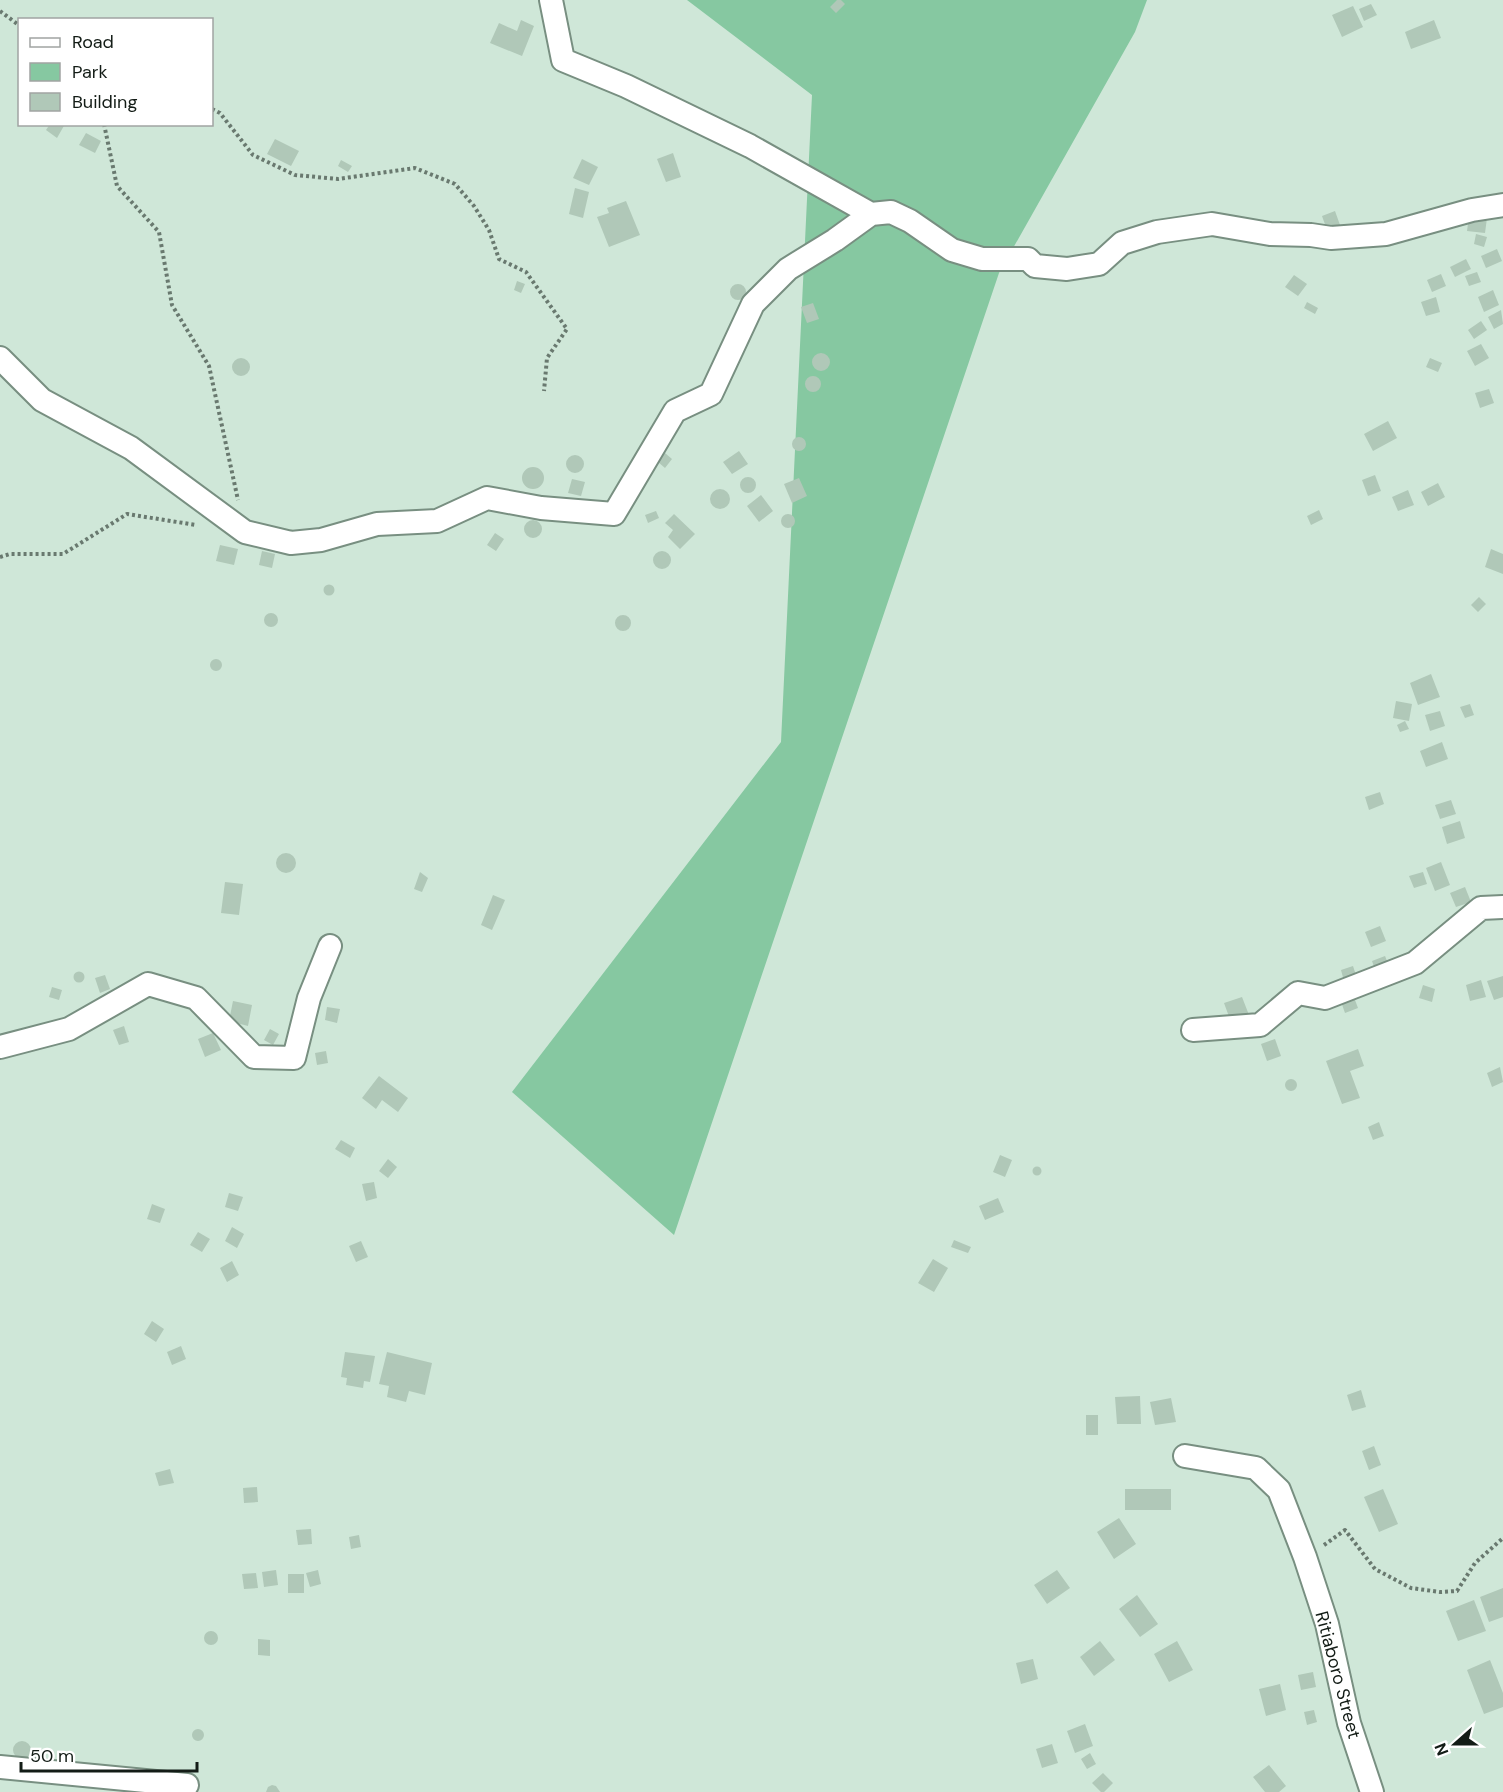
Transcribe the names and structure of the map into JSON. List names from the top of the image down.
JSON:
{
  "streets": {
    "street": ["Ritiaboro Street"]
  },
  "legend": ["Road", "Park", "Building"],
  "scale_bar": "50 m",
  "north": "left"
}
